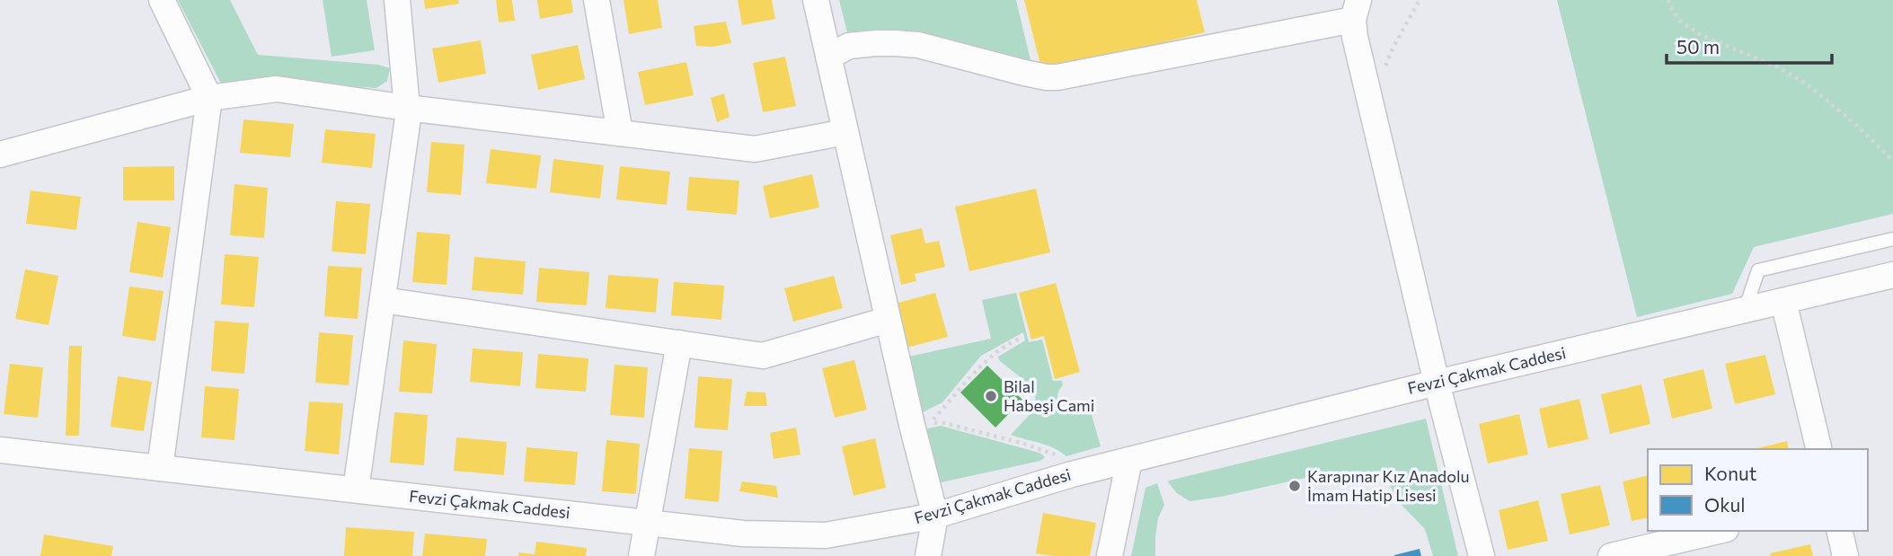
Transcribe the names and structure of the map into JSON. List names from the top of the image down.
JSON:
{
  "streets": {
    "street": ["Fevzi Çakmak Caddesi"]
  },
  "places": ["Bilal Habeşi Cami", "Karapınar Kız Anadolu İmam Hatip Lisesi"],
  "legend": ["Konut", "Okul"],
  "scale_bar": "50 m"
}
